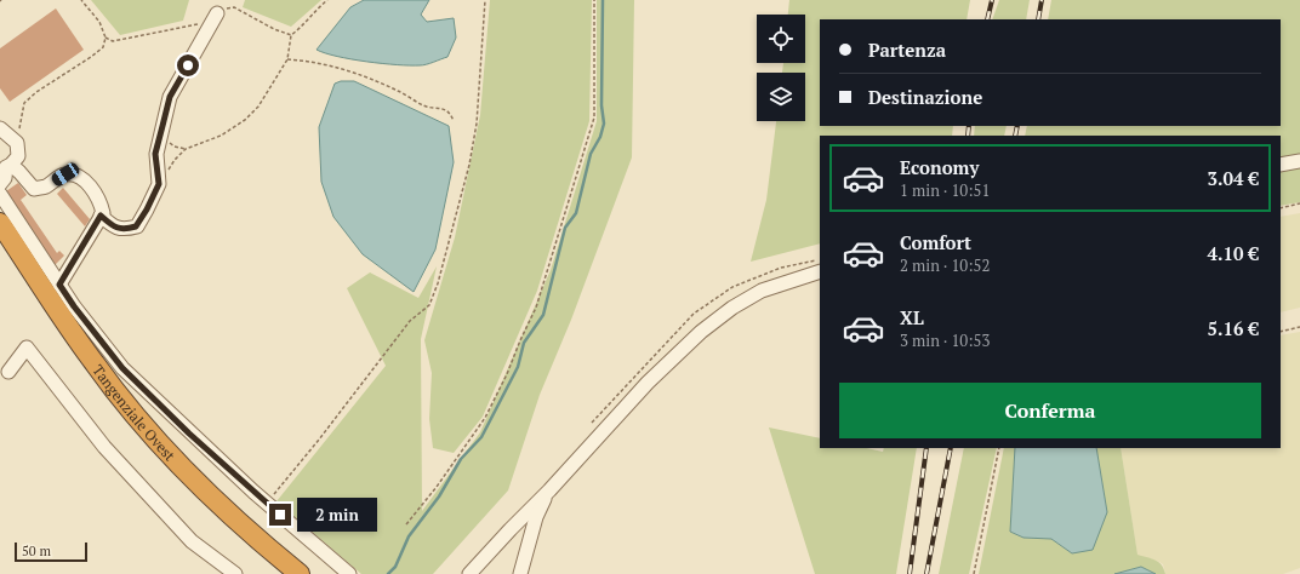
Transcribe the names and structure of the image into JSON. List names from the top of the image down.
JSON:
{
  "streets": {
    "highway": ["Tangenziale Ovest"]
  },
  "scale_bar": "50 m",
  "page": {
    "banner": ["Partenza", "Destinazione"],
    "list": [
      {
        "name": "Economy",
        "note": "1 min · 10:51",
        "value": "3.04 €"
      },
      {
        "name": "Comfort",
        "note": "2 min · 10:52",
        "value": "4.10 €"
      },
      {
        "name": "XL",
        "note": "3 min · 10:53",
        "value": "5.16 €"
      }
    ],
    "buttons": "Conferma",
    "bubble": "2 min",
    "scale": "50 m"
  }
}
